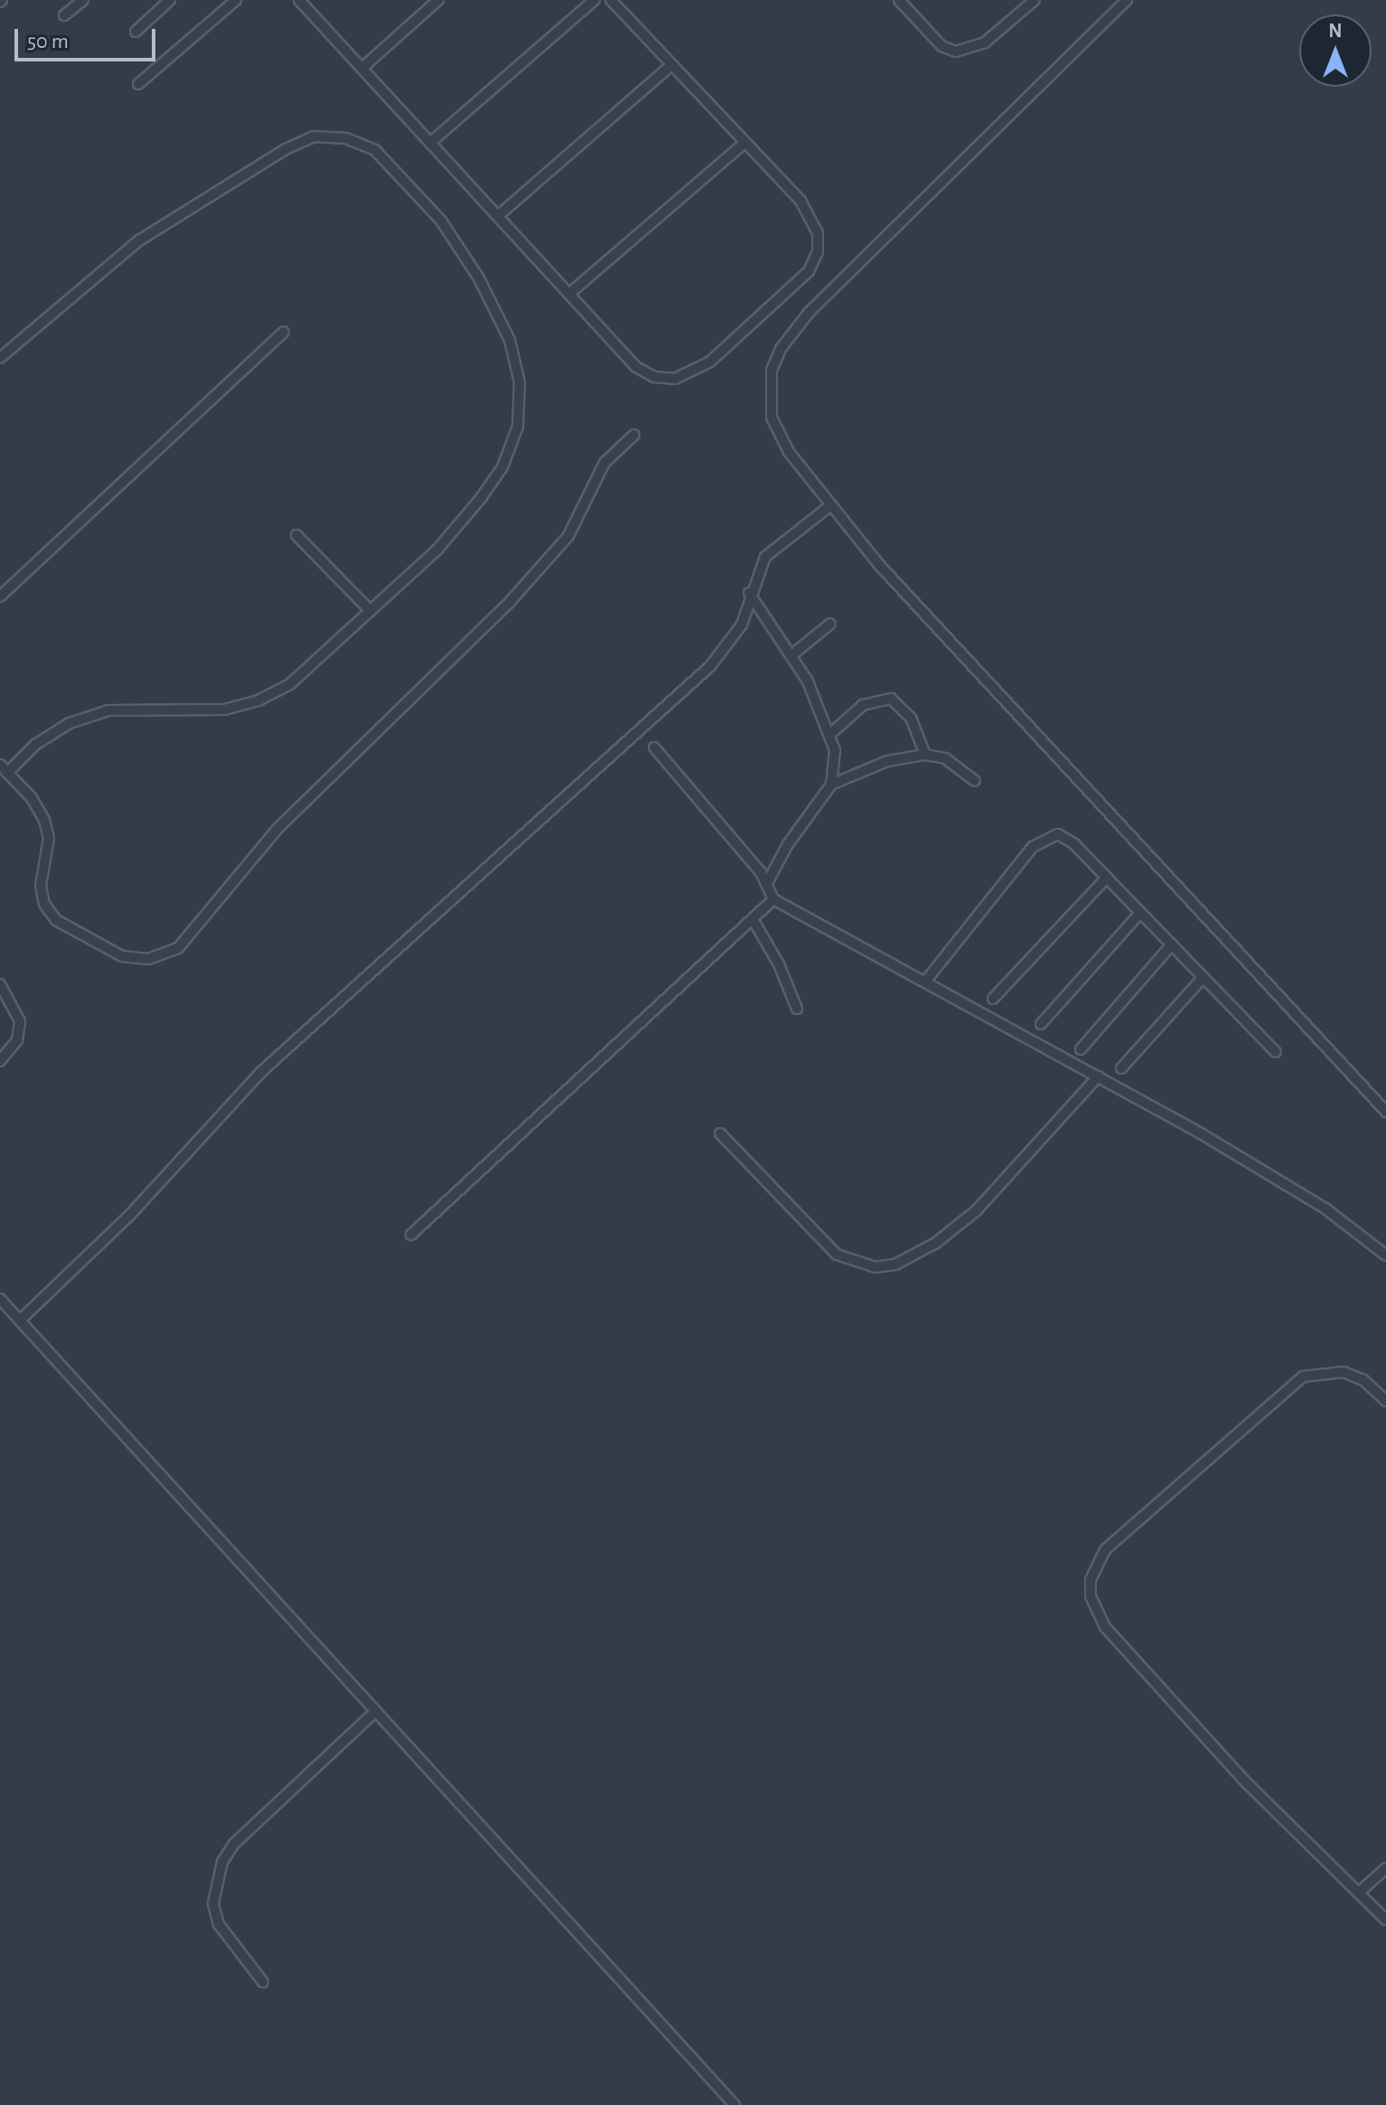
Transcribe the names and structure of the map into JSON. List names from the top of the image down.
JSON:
{
  "scale_bar": "50 m",
  "north": "top"
}
